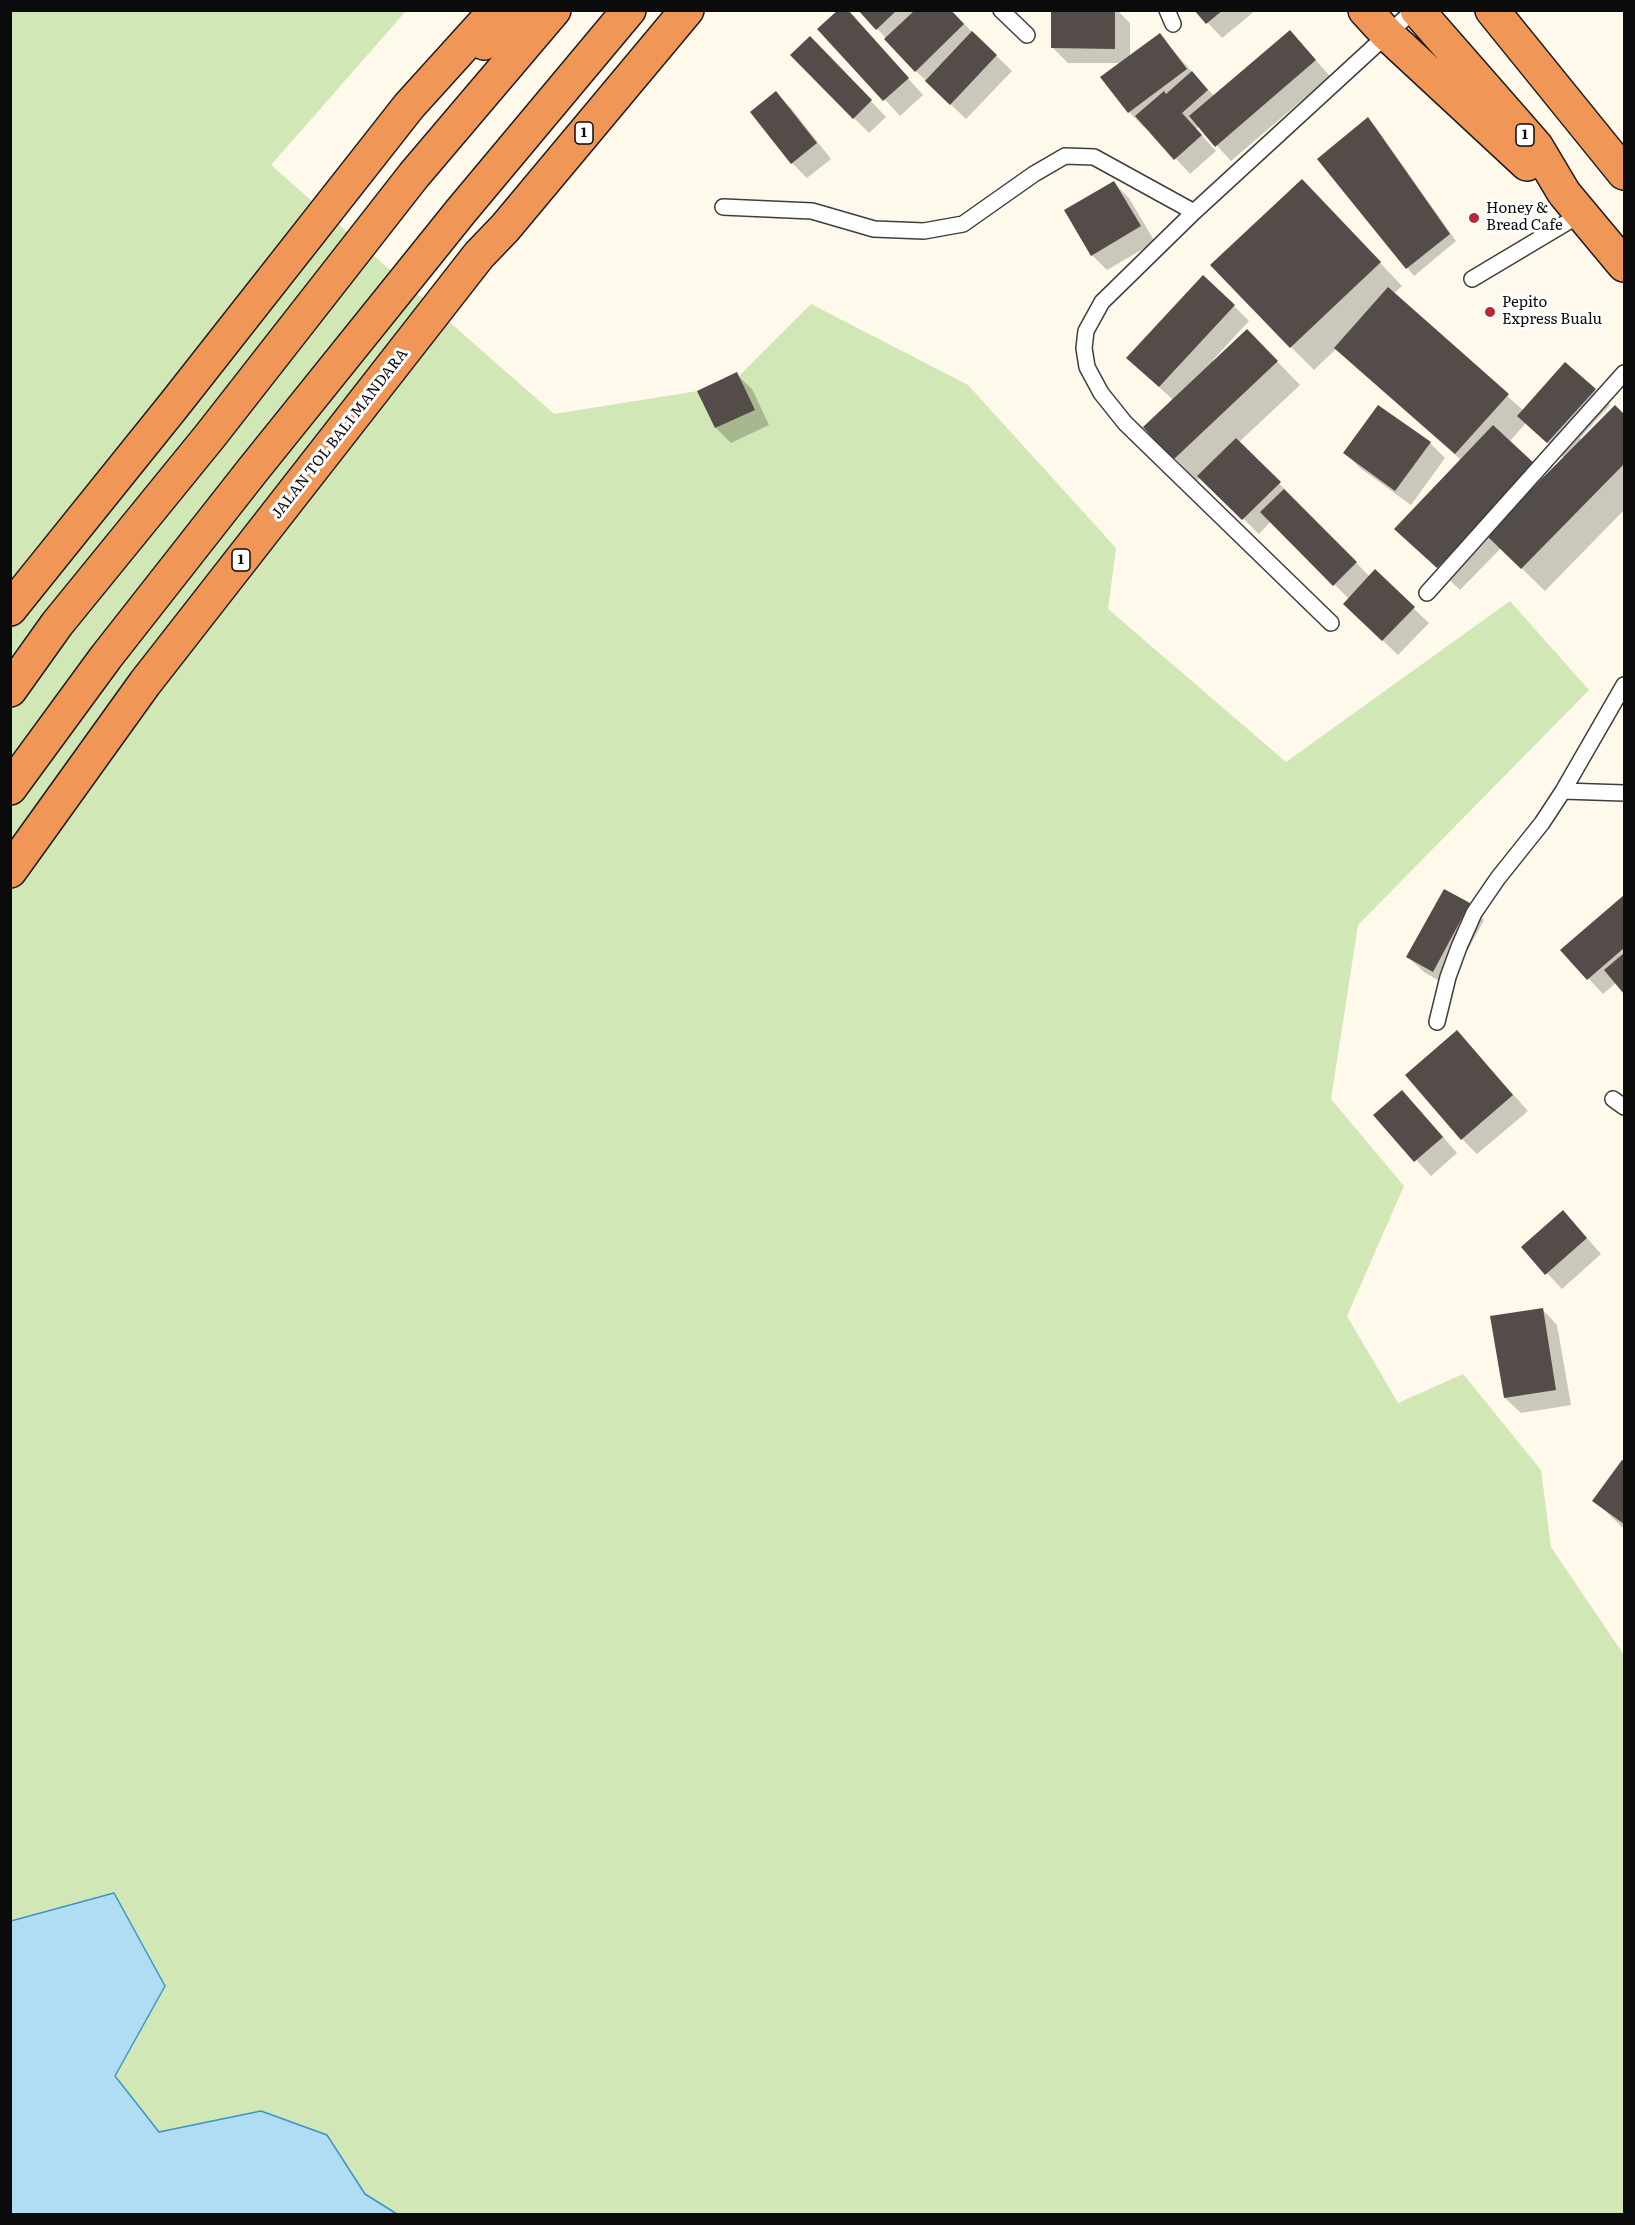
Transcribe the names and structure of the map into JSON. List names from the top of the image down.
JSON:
{
  "streets": {
    "highway": ["1", "JALAN TOL BALI MANDARA"]
  },
  "crossings": [
    ["1", "JALAN TOL BALI MANDARA"]
  ],
  "places": ["Honey & Bread Cafe", "Pepito Express Bualu"]
}
